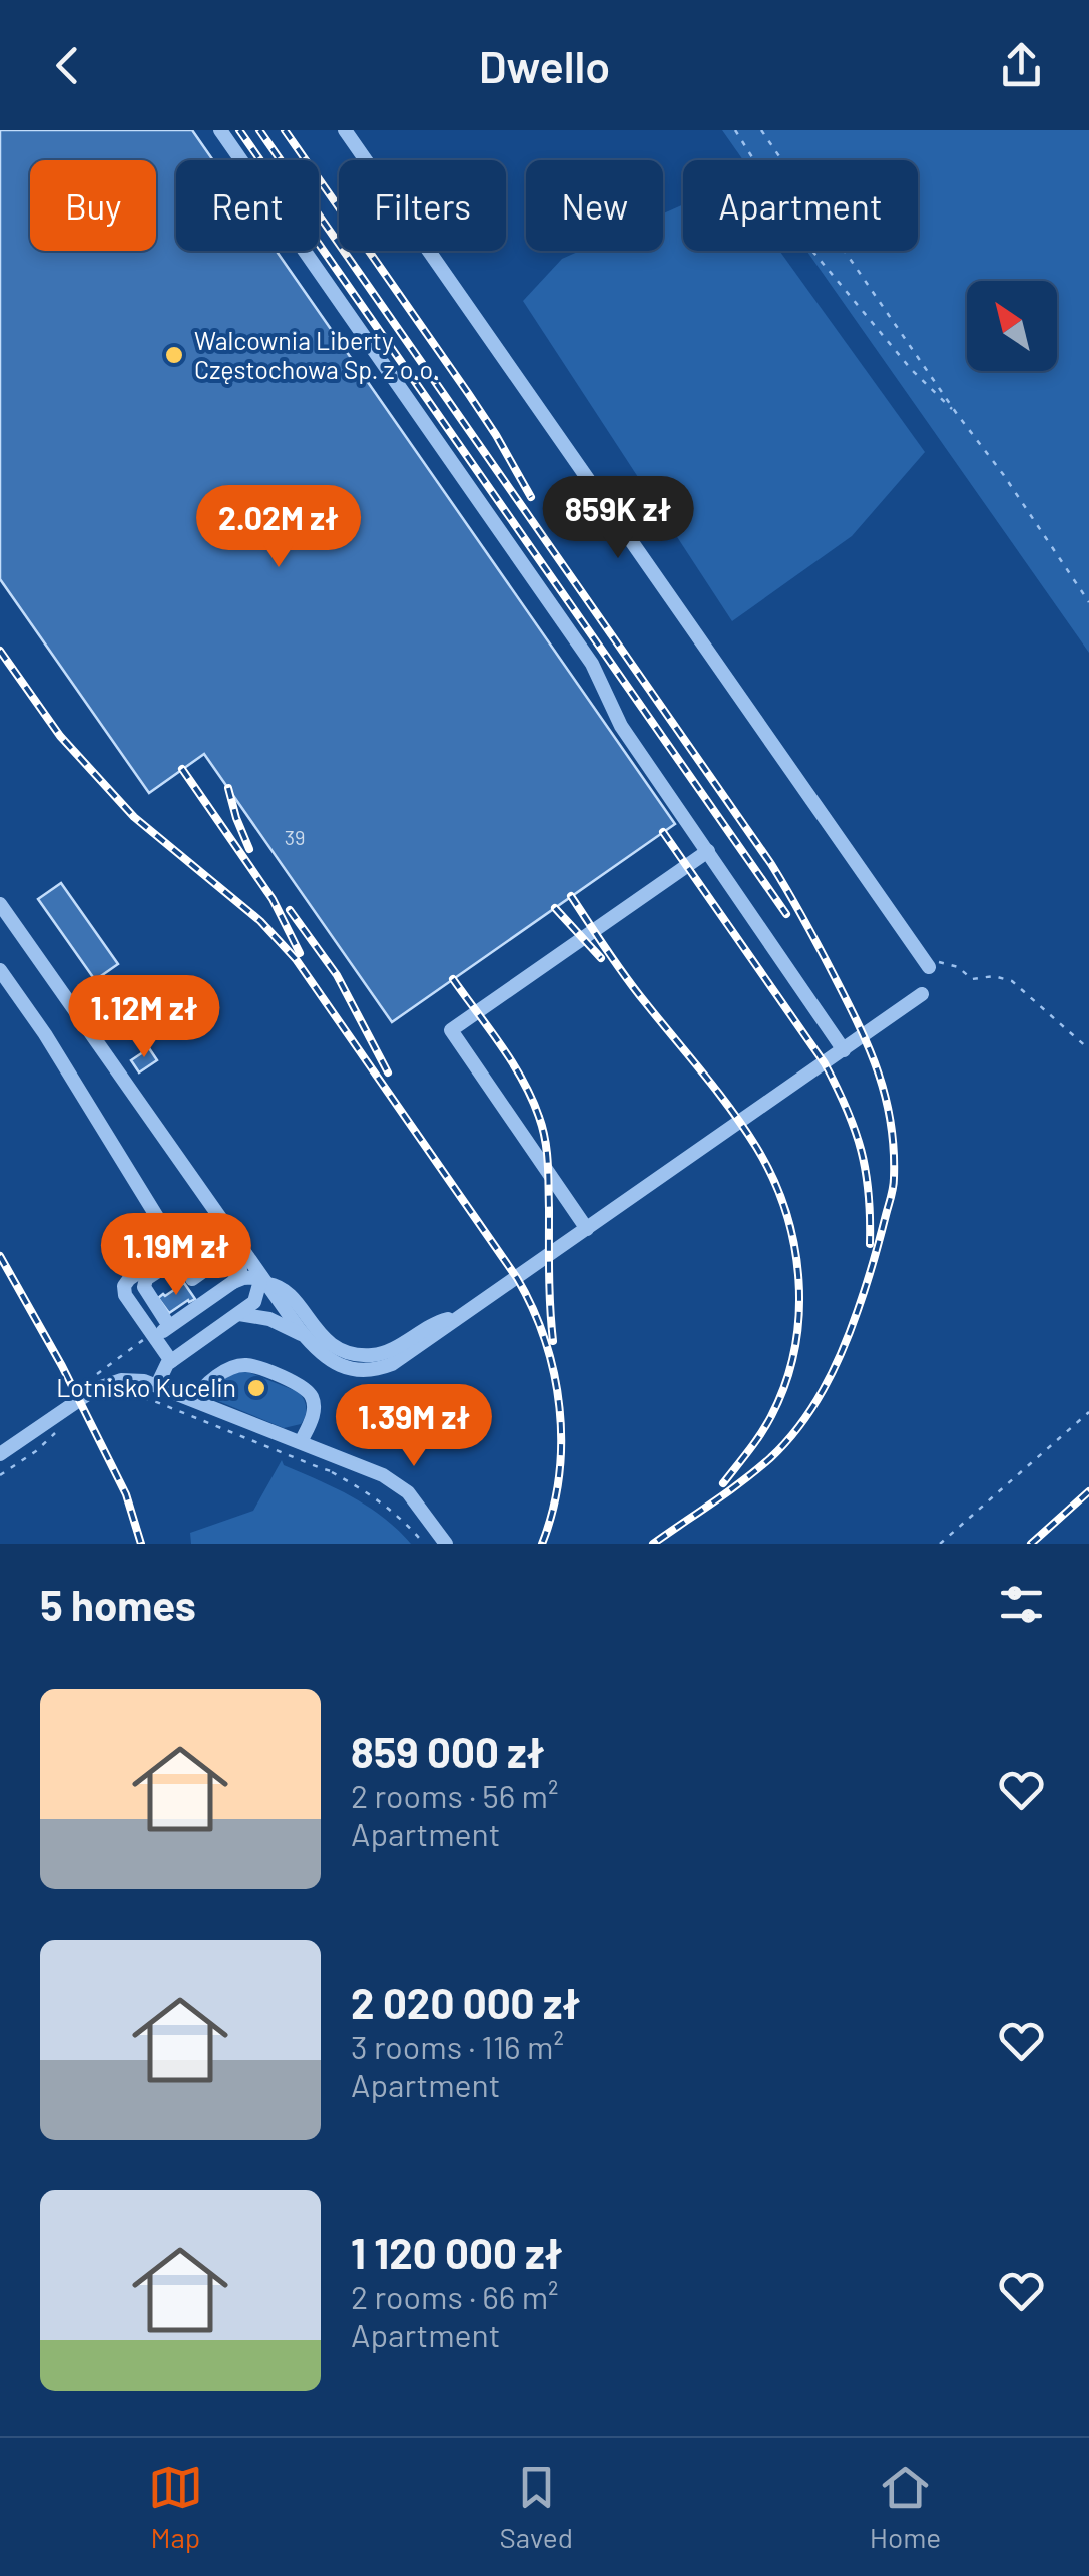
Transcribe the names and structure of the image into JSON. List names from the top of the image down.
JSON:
{
  "places": ["Walcownia Liberty Częstochowa Sp. z o.o.", "Lotnisko Kucelin"],
  "house_numbers": ["39"],
  "north": "top left",
  "page": {
    "header": "Dwello",
    "chip": [
      "Buy",
      "Rent",
      "Filters",
      "New",
      "Apartment"
    ],
    "price": [
      "859K zł",
      "2.02M zł",
      "1.12M zł",
      "1.19M zł",
      "1.39M zł"
    ],
    "heading": "5 homes",
    "list": [
      {
        "name": "859 000 zł",
        "note": "2 rooms · 56 m² · Apartment"
      },
      {
        "name": "2 020 000 zł",
        "note": "3 rooms · 116 m² · Apartment"
      },
      {
        "name": "1 120 000 zł",
        "note": "2 rooms · 66 m² · Apartment"
      }
    ],
    "tabs": ["Map", "Saved", "Home"]
  }
}
